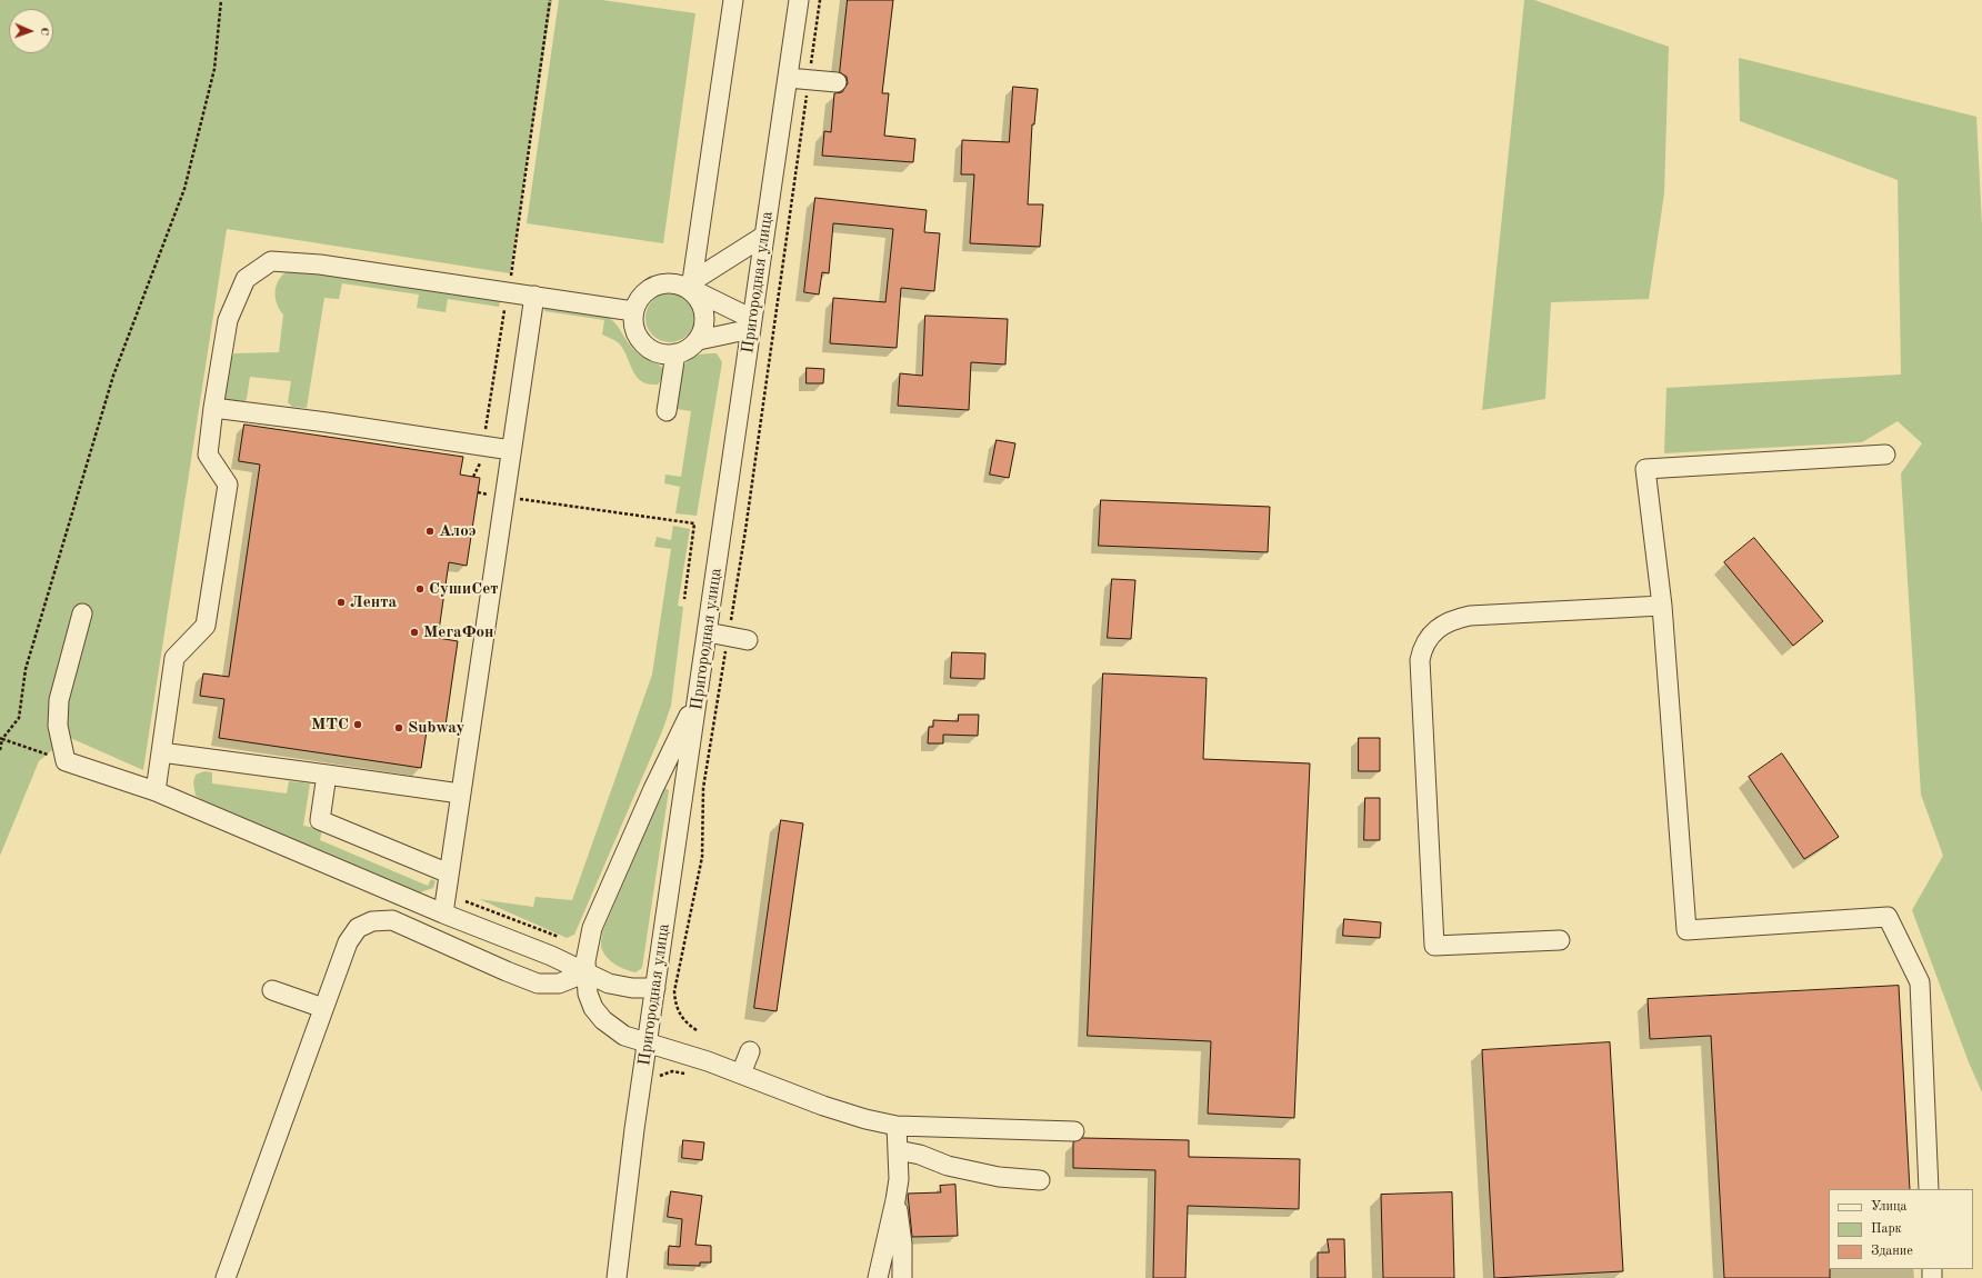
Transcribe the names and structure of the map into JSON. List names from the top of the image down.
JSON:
{
  "streets": {
    "street": ["Пригородная улица"]
  },
  "places": [
    "Алоэ",
    "СушиСет",
    "Лента",
    "МегаФон",
    "МТС",
    "Subway"
  ],
  "legend": ["Улица", "Парк", "Здание"],
  "north": "right"
}
